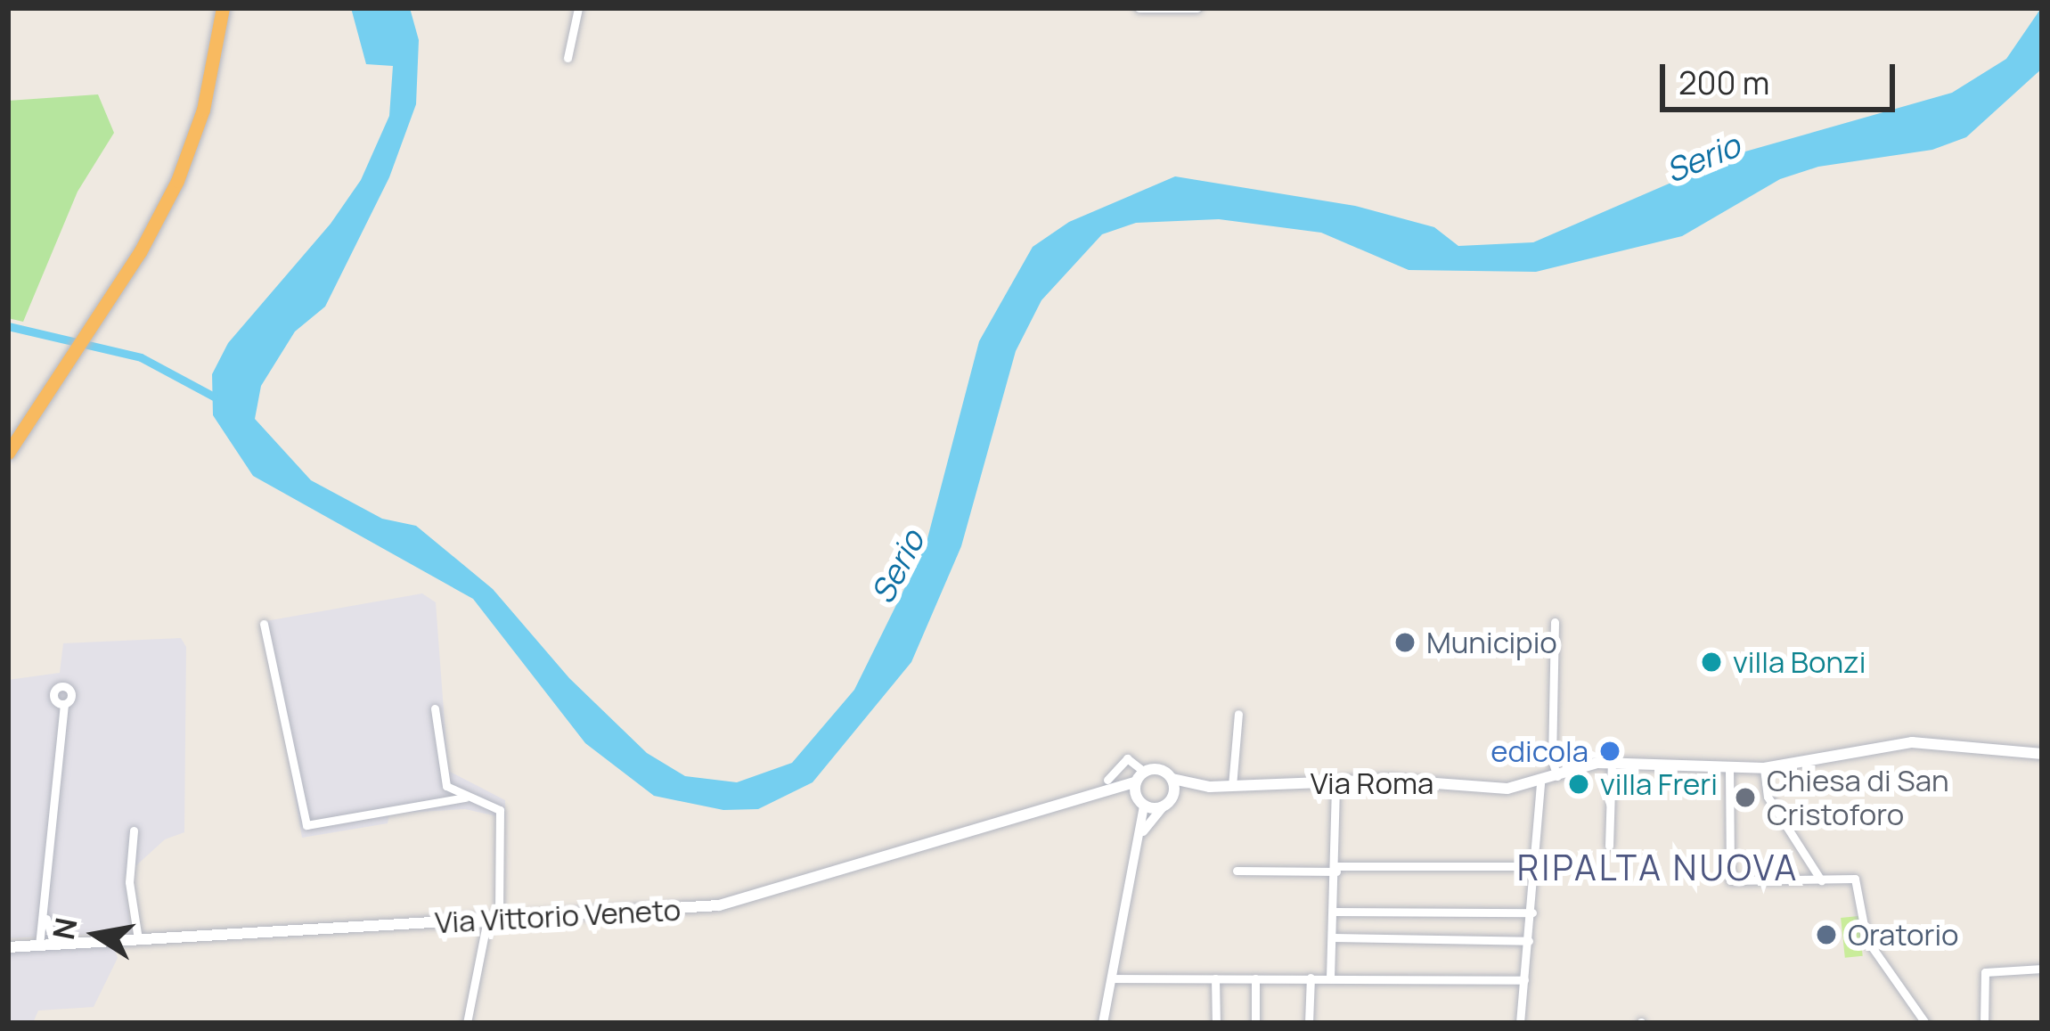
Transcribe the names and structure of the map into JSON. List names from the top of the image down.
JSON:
{
  "streets": {
    "main road": ["Via Roma", "Via Vittorio Veneto"]
  },
  "crossings": [
    ["Via Roma", "Via Vittorio Veneto"]
  ],
  "districts": ["RIPALTA NUOVA"],
  "water": ["Serio"],
  "places": [
    "Municipio",
    "villa Bonzi",
    "edicola",
    "villa Freri",
    "Chiesa di San Cristoforo",
    "Oratorio"
  ],
  "scale_bar": "200 m",
  "north": "left"
}
